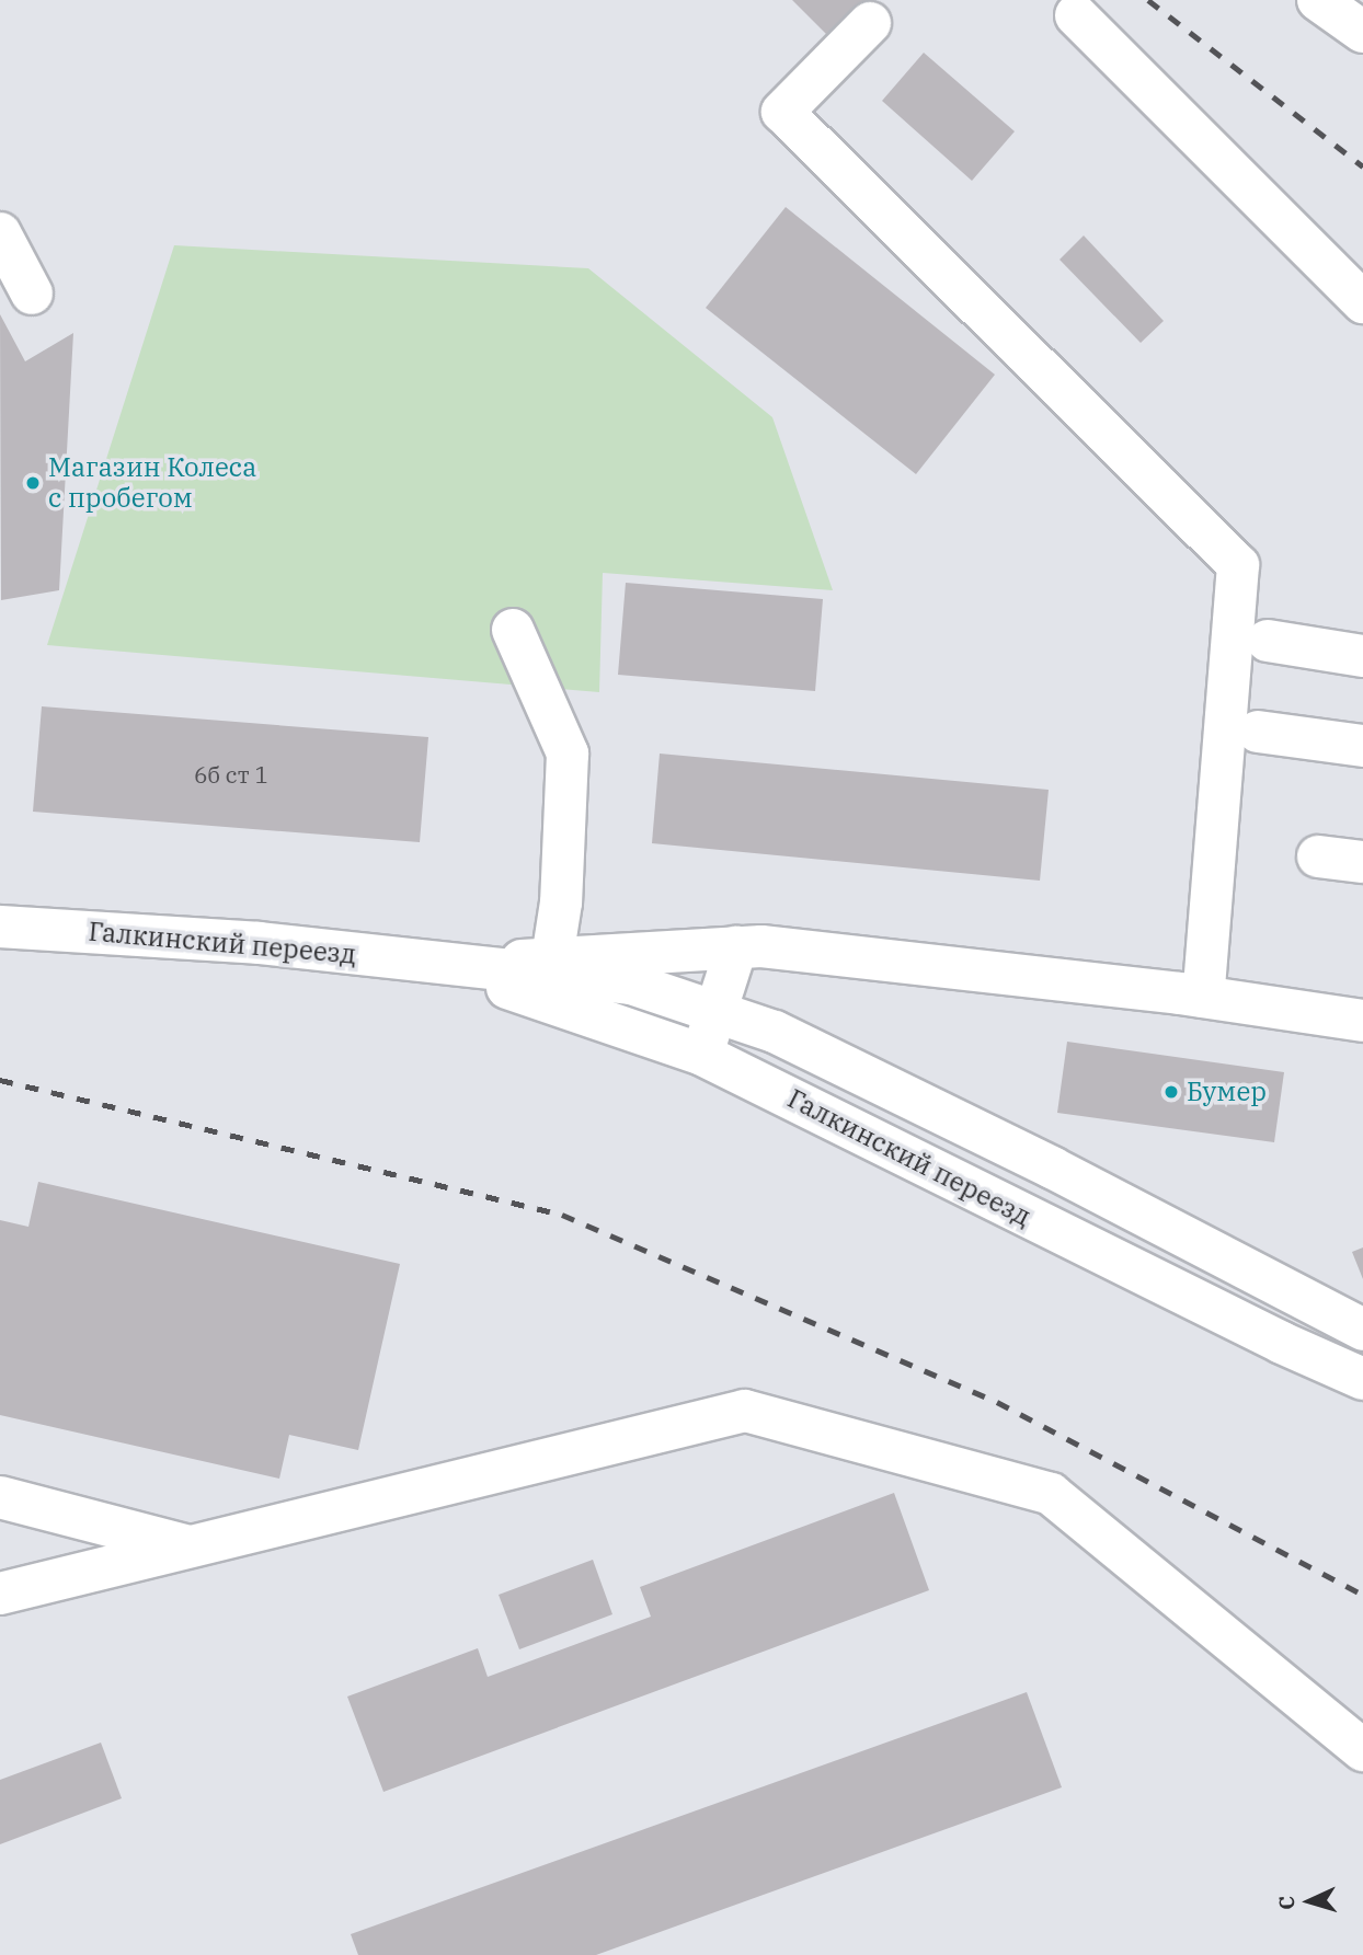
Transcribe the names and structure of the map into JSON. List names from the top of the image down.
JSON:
{
  "streets": {
    "main road": ["Галкинский переезд"]
  },
  "places": ["Магазин Колеса с пробегом", "Бумер"],
  "house_numbers": ["6б ст 1"],
  "north": "left"
}
